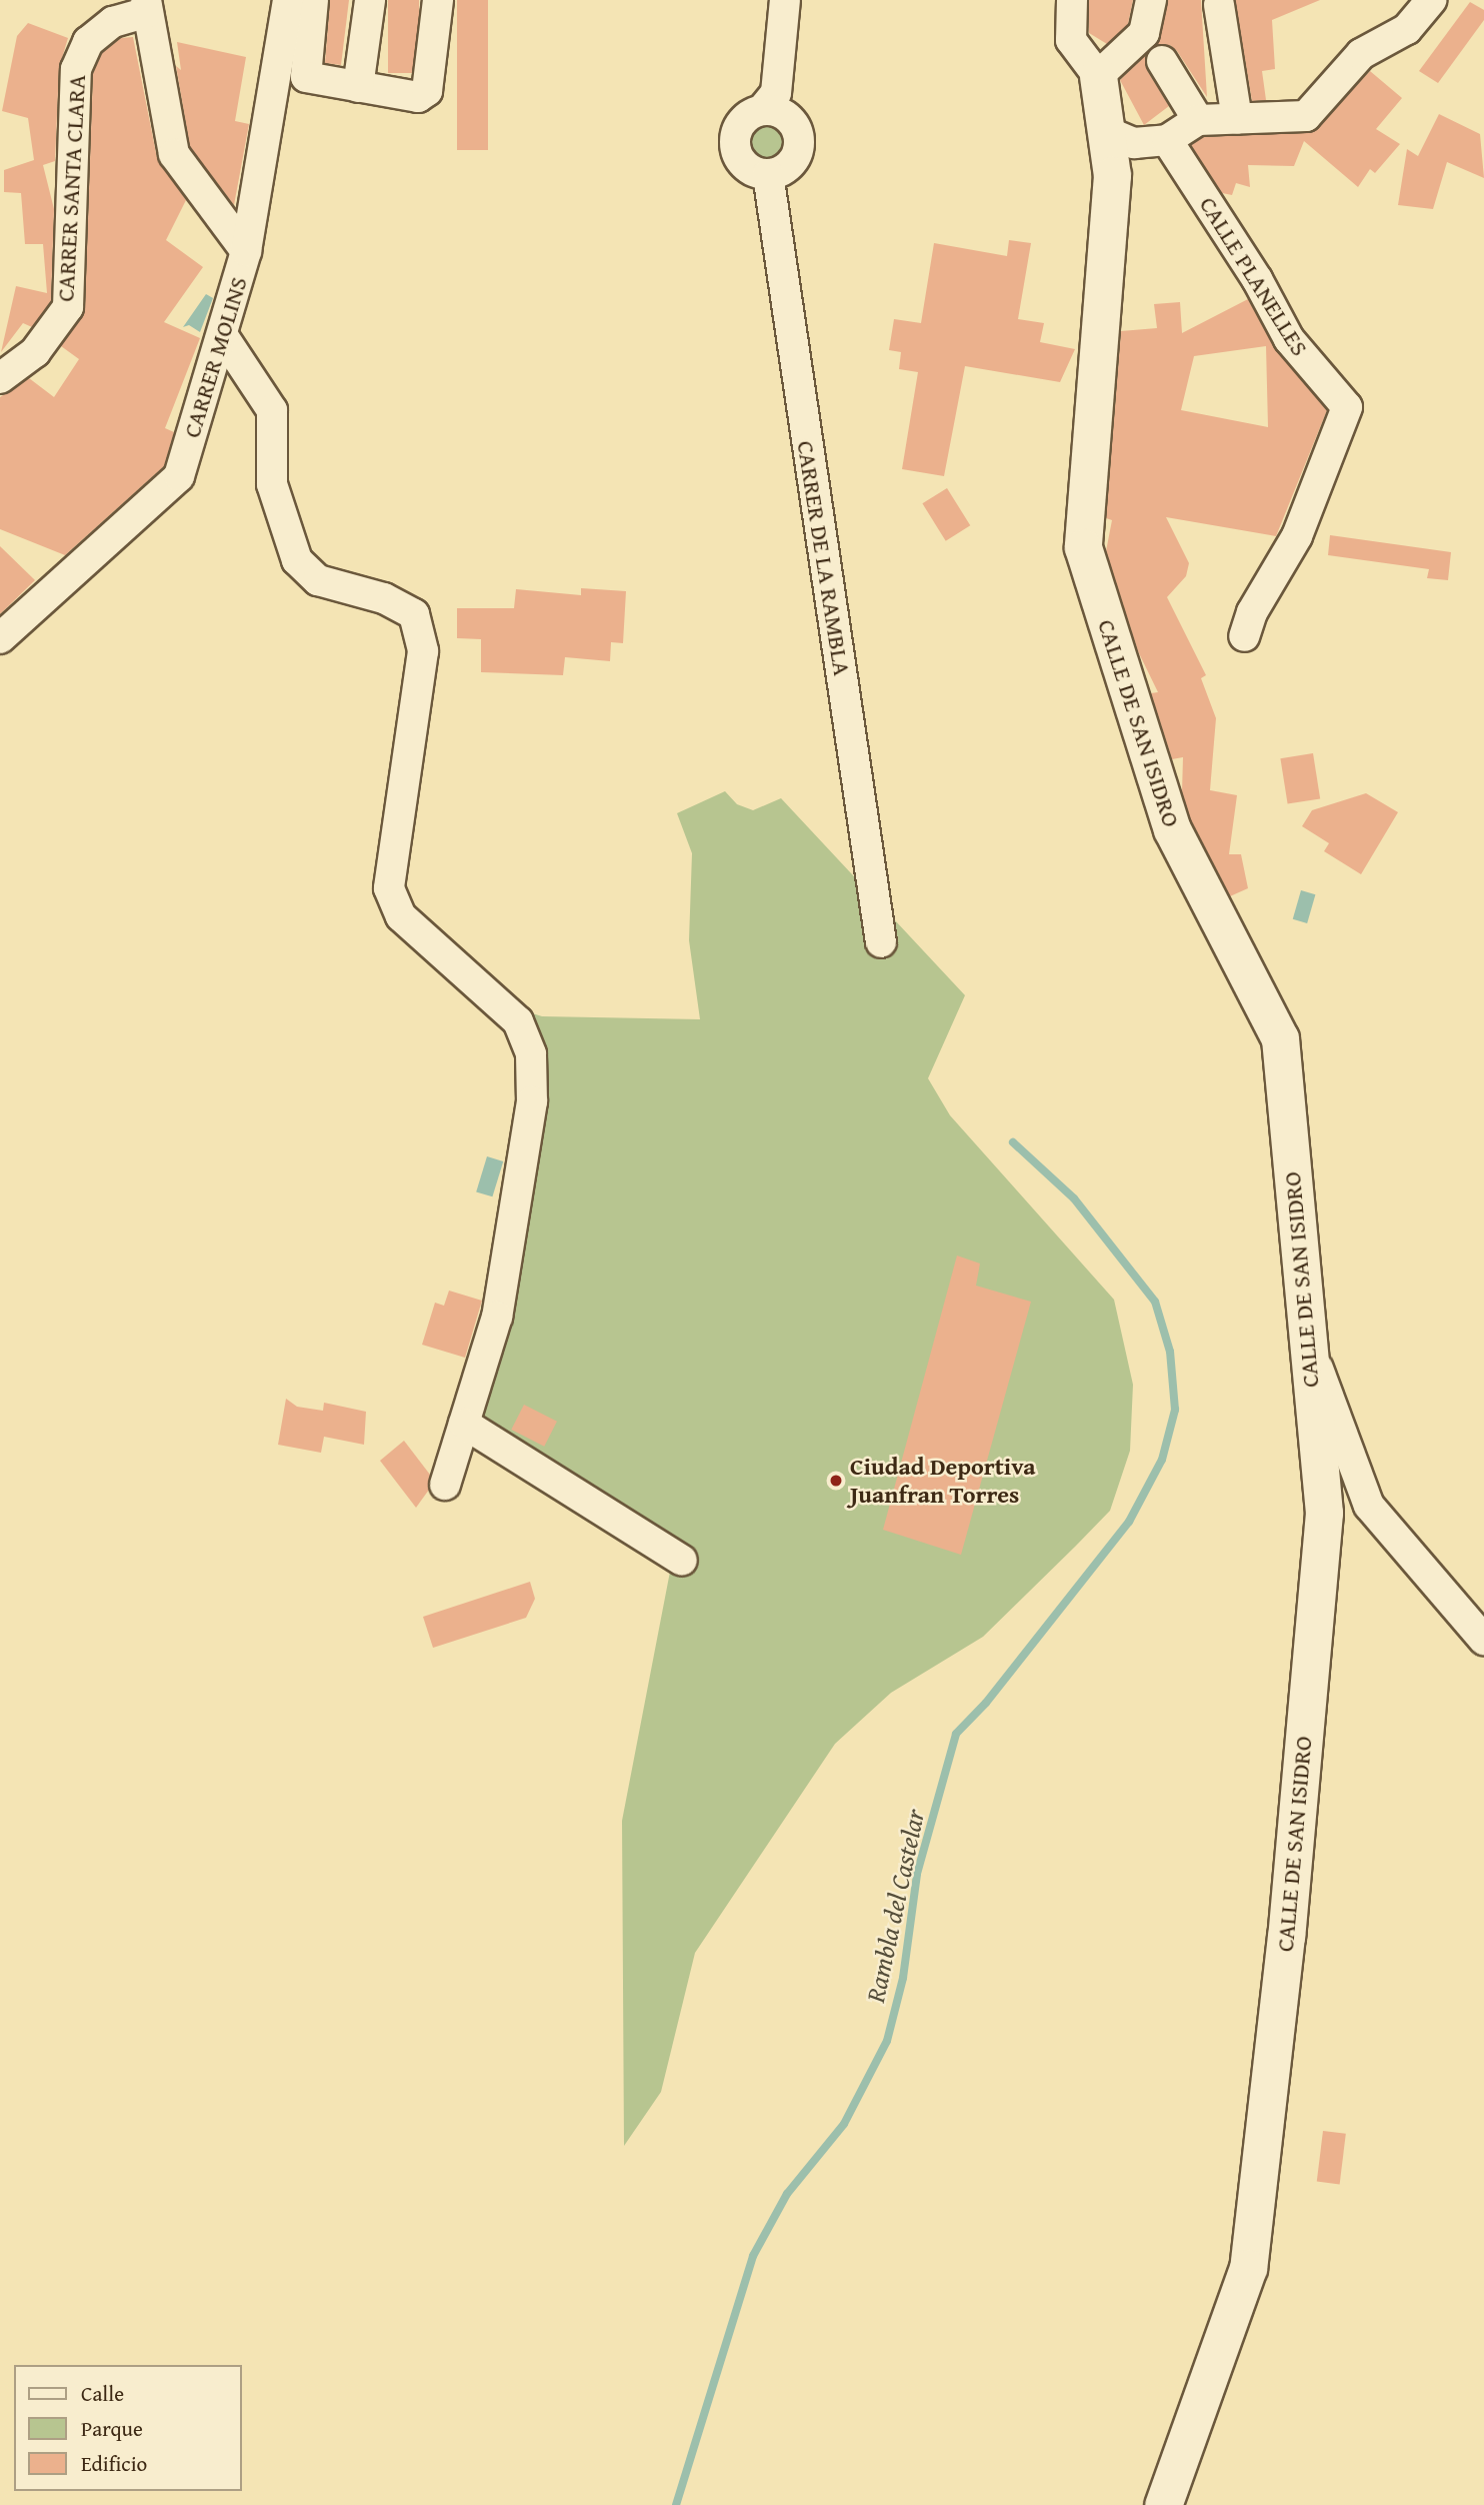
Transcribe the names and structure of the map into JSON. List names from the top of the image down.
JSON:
{
  "streets": {
    "street": [
      "CARRER SANTA CLARA",
      "CALLE PLANELLES",
      "CARRER MOLINS",
      "CARRER DE LA RAMBLA",
      "CALLE DE SAN ISIDRO"
    ]
  },
  "water": ["Rambla del Castelar"],
  "places": ["Ciudad Deportiva Juanfran Torres"],
  "legend": ["Calle", "Parque", "Edificio"]
}
